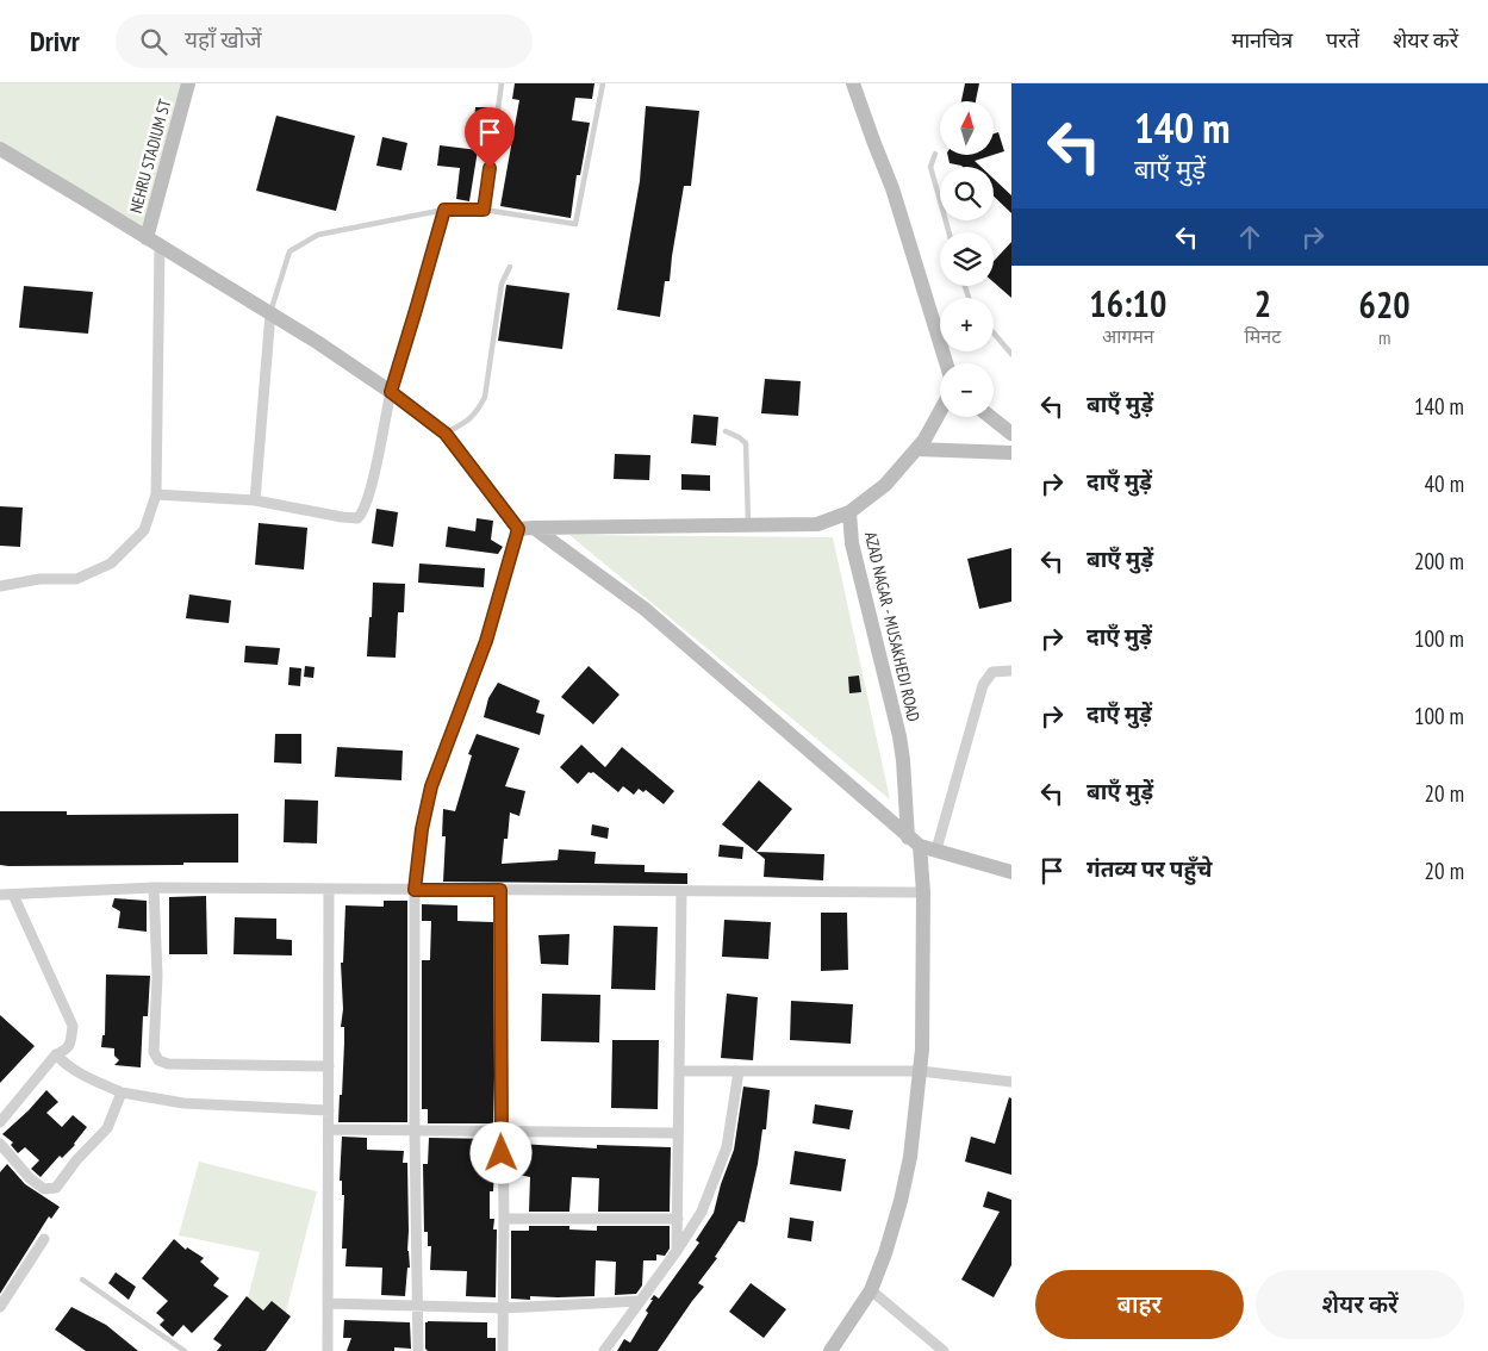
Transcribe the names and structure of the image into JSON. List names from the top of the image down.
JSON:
{
  "streets": {
    "street": ["NEHRU STADIUM ST", "AZAD NAGAR - MUSAKHEDI ROAD"]
  },
  "north": "top",
  "page": {
    "header": "Drivr",
    "search": "यहाँ खोजें",
    "nav": ["मानचित्र", "परतें", "शेयर करें"],
    "turn": ["140 m", "बाएँ मुड़ें"],
    "map_buttons": ["+", "−"],
    "eta": [
      "16:10",
      "आगमन",
      "2",
      "मिनट",
      "620",
      "m"
    ],
    "list": [
      {
        "name": "बाएँ मुड़ें",
        "value": "140 m"
      },
      {
        "name": "दाएँ मुड़ें",
        "value": "40 m"
      },
      {
        "name": "बाएँ मुड़ें",
        "value": "200 m"
      },
      {
        "name": "दाएँ मुड़ें",
        "value": "100 m"
      },
      {
        "name": "दाएँ मुड़ें",
        "value": "100 m"
      },
      {
        "name": "बाएँ मुड़ें",
        "value": "20 m"
      },
      {
        "name": "गंतव्य पर पहुँचे",
        "value": "20 m"
      }
    ],
    "buttons": ["बाहर", "शेयर करें"]
  }
}
